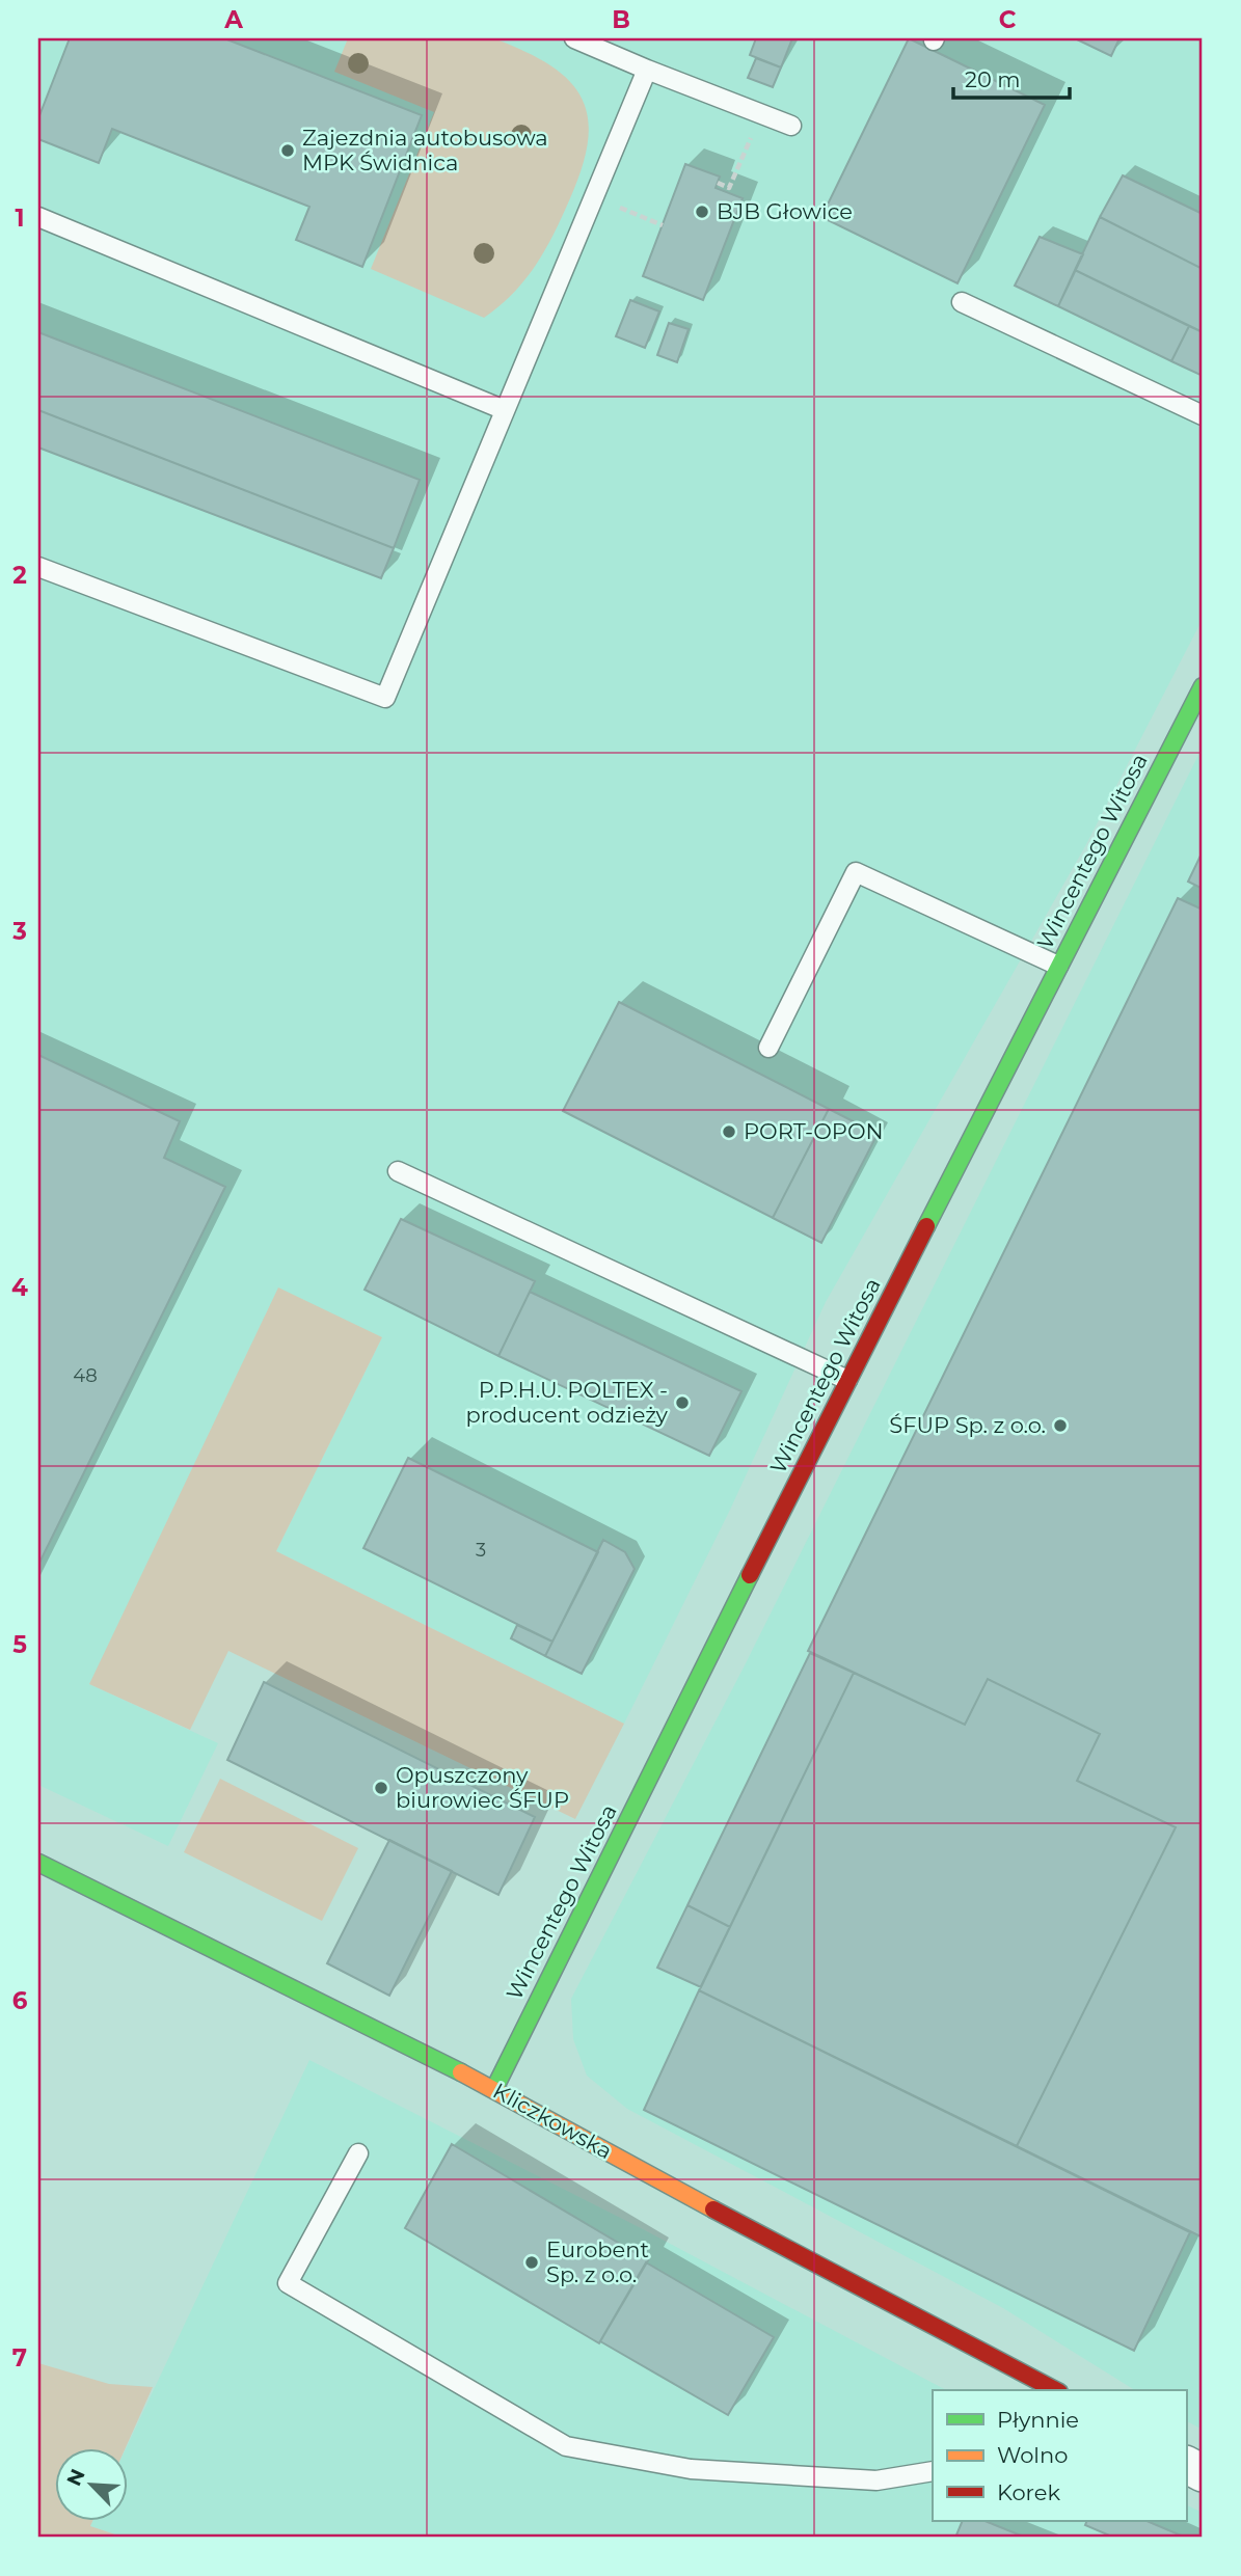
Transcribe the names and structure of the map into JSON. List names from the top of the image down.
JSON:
{
  "streets": {
    "street": ["Wincentego Witosa", "Kliczkowska"]
  },
  "crossings": [
    ["Wincentego Witosa", "Kliczkowska"]
  ],
  "places": [
    "Zajezdnia autobusowa MPK Świdnica",
    "BJB Głowice",
    "PORT-OPON",
    "P.P.H.U. POLTEX - producent odzieży",
    "ŚFUP Sp. z o.o.",
    "Opuszczony biurowiec ŚFUP",
    "Eurobent Sp. z o.o."
  ],
  "house_numbers": ["48", "3"],
  "legend": ["Płynnie", "Wolno", "Korek"],
  "scale_bar": "20 m",
  "north": "top left",
  "grid": {
    "columns": ["A", "B", "C"],
    "rows": [
      "1",
      "2",
      "3",
      "4",
      "5",
      "6",
      "7"
    ]
  }
}
